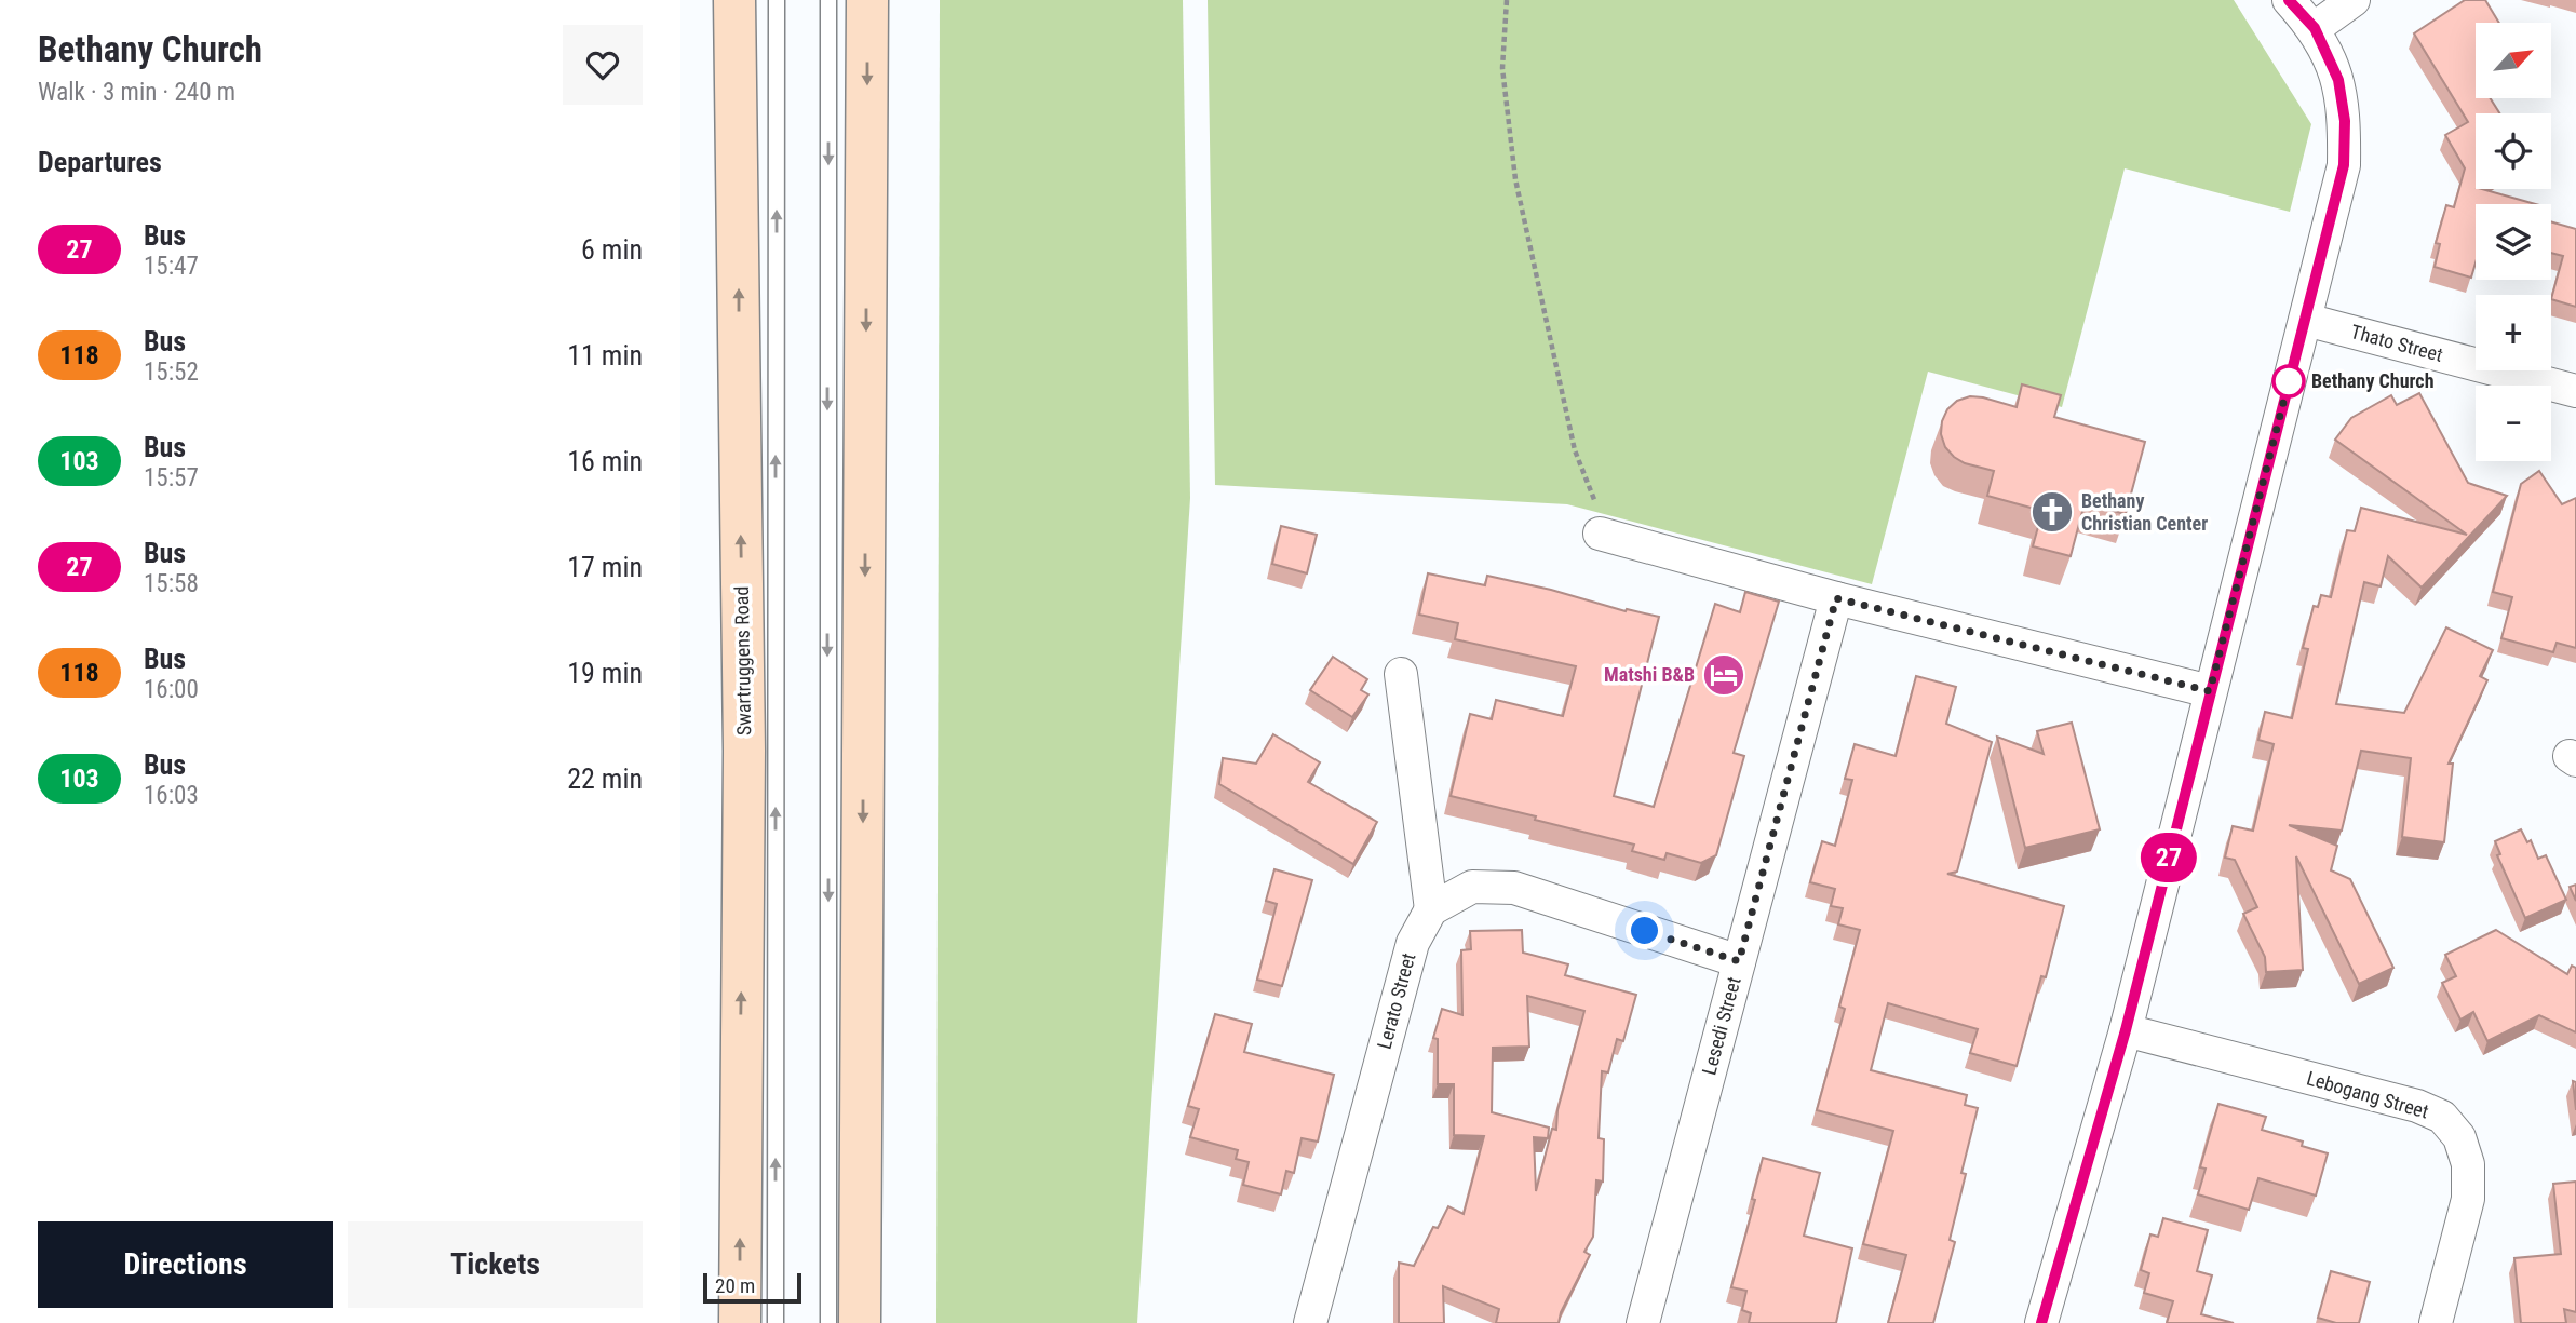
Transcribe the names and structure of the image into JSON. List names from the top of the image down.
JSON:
{
  "streets": {
    "main road": ["Swartruggens Road"],
    "street": [
      "Thato Street",
      "Lerato Street",
      "Lesedi Street",
      "Lebogang Street"
    ]
  },
  "places": {
    "other": ["Bethany Church"],
    "church": ["Bethany Christian Center"],
    "hotel": ["Matshi B&B"]
  },
  "lines": ["bus line 27"],
  "scale_bar": "20 m",
  "north": "top right",
  "page": {
    "heading": [
      ["Bethany Church", "Walk · 3 min · 240 m"],
      "Departures"
    ],
    "on_map": "27",
    "map_buttons": ["+", "−"],
    "list": [
      {
        "mark": "27",
        "name": "Bus",
        "note": "15:47",
        "value": "6 min"
      },
      {
        "mark": "118",
        "name": "Bus",
        "note": "15:52",
        "value": "11 min"
      },
      {
        "mark": "103",
        "name": "Bus",
        "note": "15:57",
        "value": "16 min"
      },
      {
        "mark": "27",
        "name": "Bus",
        "note": "15:58",
        "value": "17 min"
      },
      {
        "mark": "118",
        "name": "Bus",
        "note": "16:00",
        "value": "19 min"
      },
      {
        "mark": "103",
        "name": "Bus",
        "note": "16:03",
        "value": "22 min"
      }
    ],
    "buttons": ["Directions", "Tickets"],
    "scale": "20 m"
  }
}
